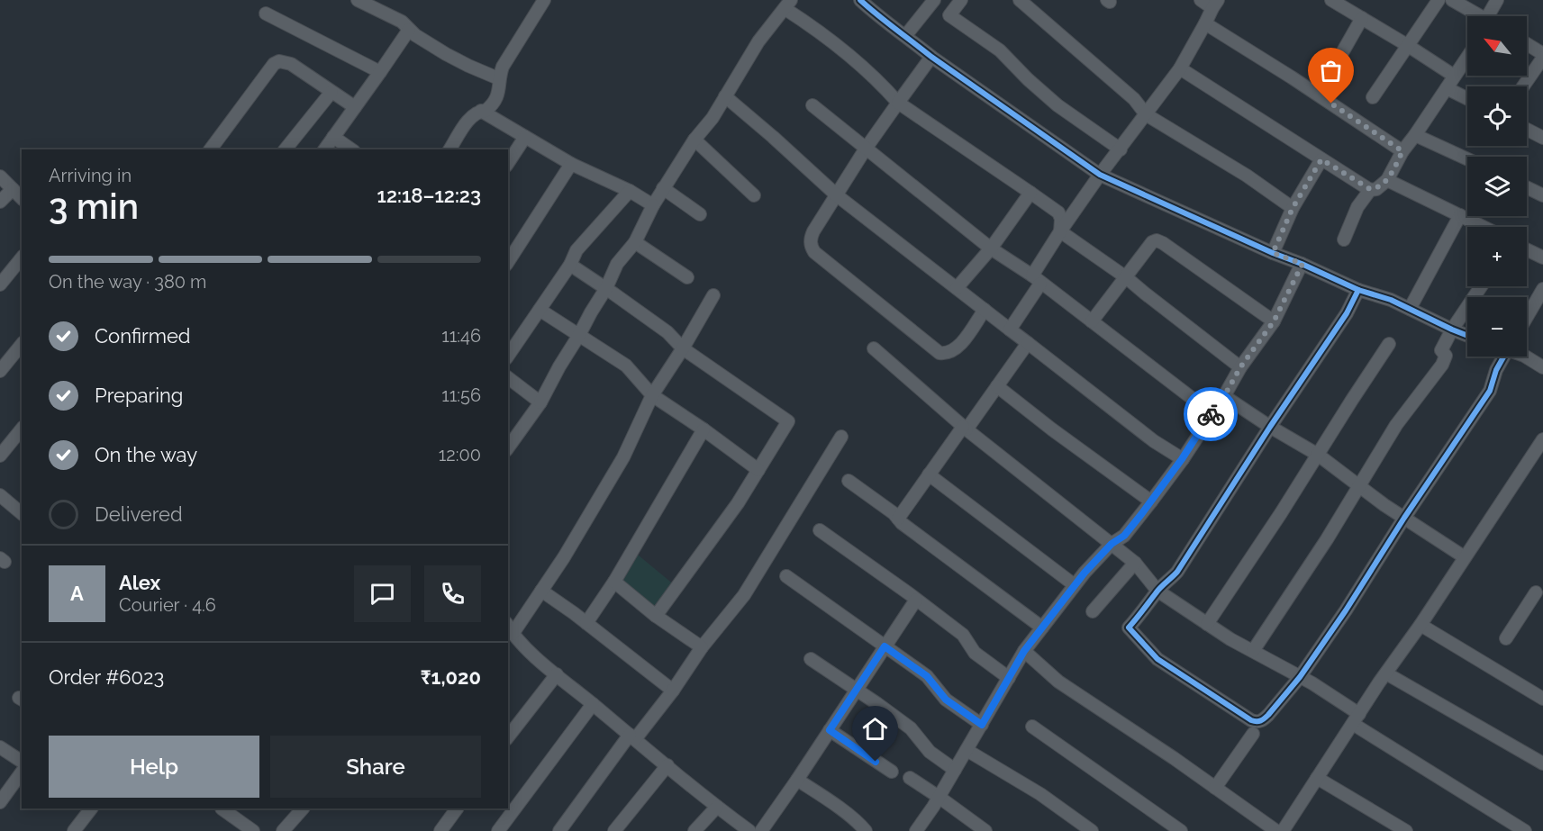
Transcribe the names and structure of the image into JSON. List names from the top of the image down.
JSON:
{
  "north": "top left",
  "page": {
    "map_buttons": ["+", "−"],
    "heading": ["3 min", "Arriving in", "12:18–12:23"],
    "panel": [
      "Alex",
      "Courier · 4.6",
      "Order #6023",
      "₹1,020"
    ],
    "bar": "On the way · 380 m",
    "list": [
      ["Confirmed", "11:46"],
      ["Preparing", "11:56"],
      ["On the way", "12:00"],
      "Delivered"
    ],
    "round": "A",
    "buttons": ["Help", "Share"]
  }
}
